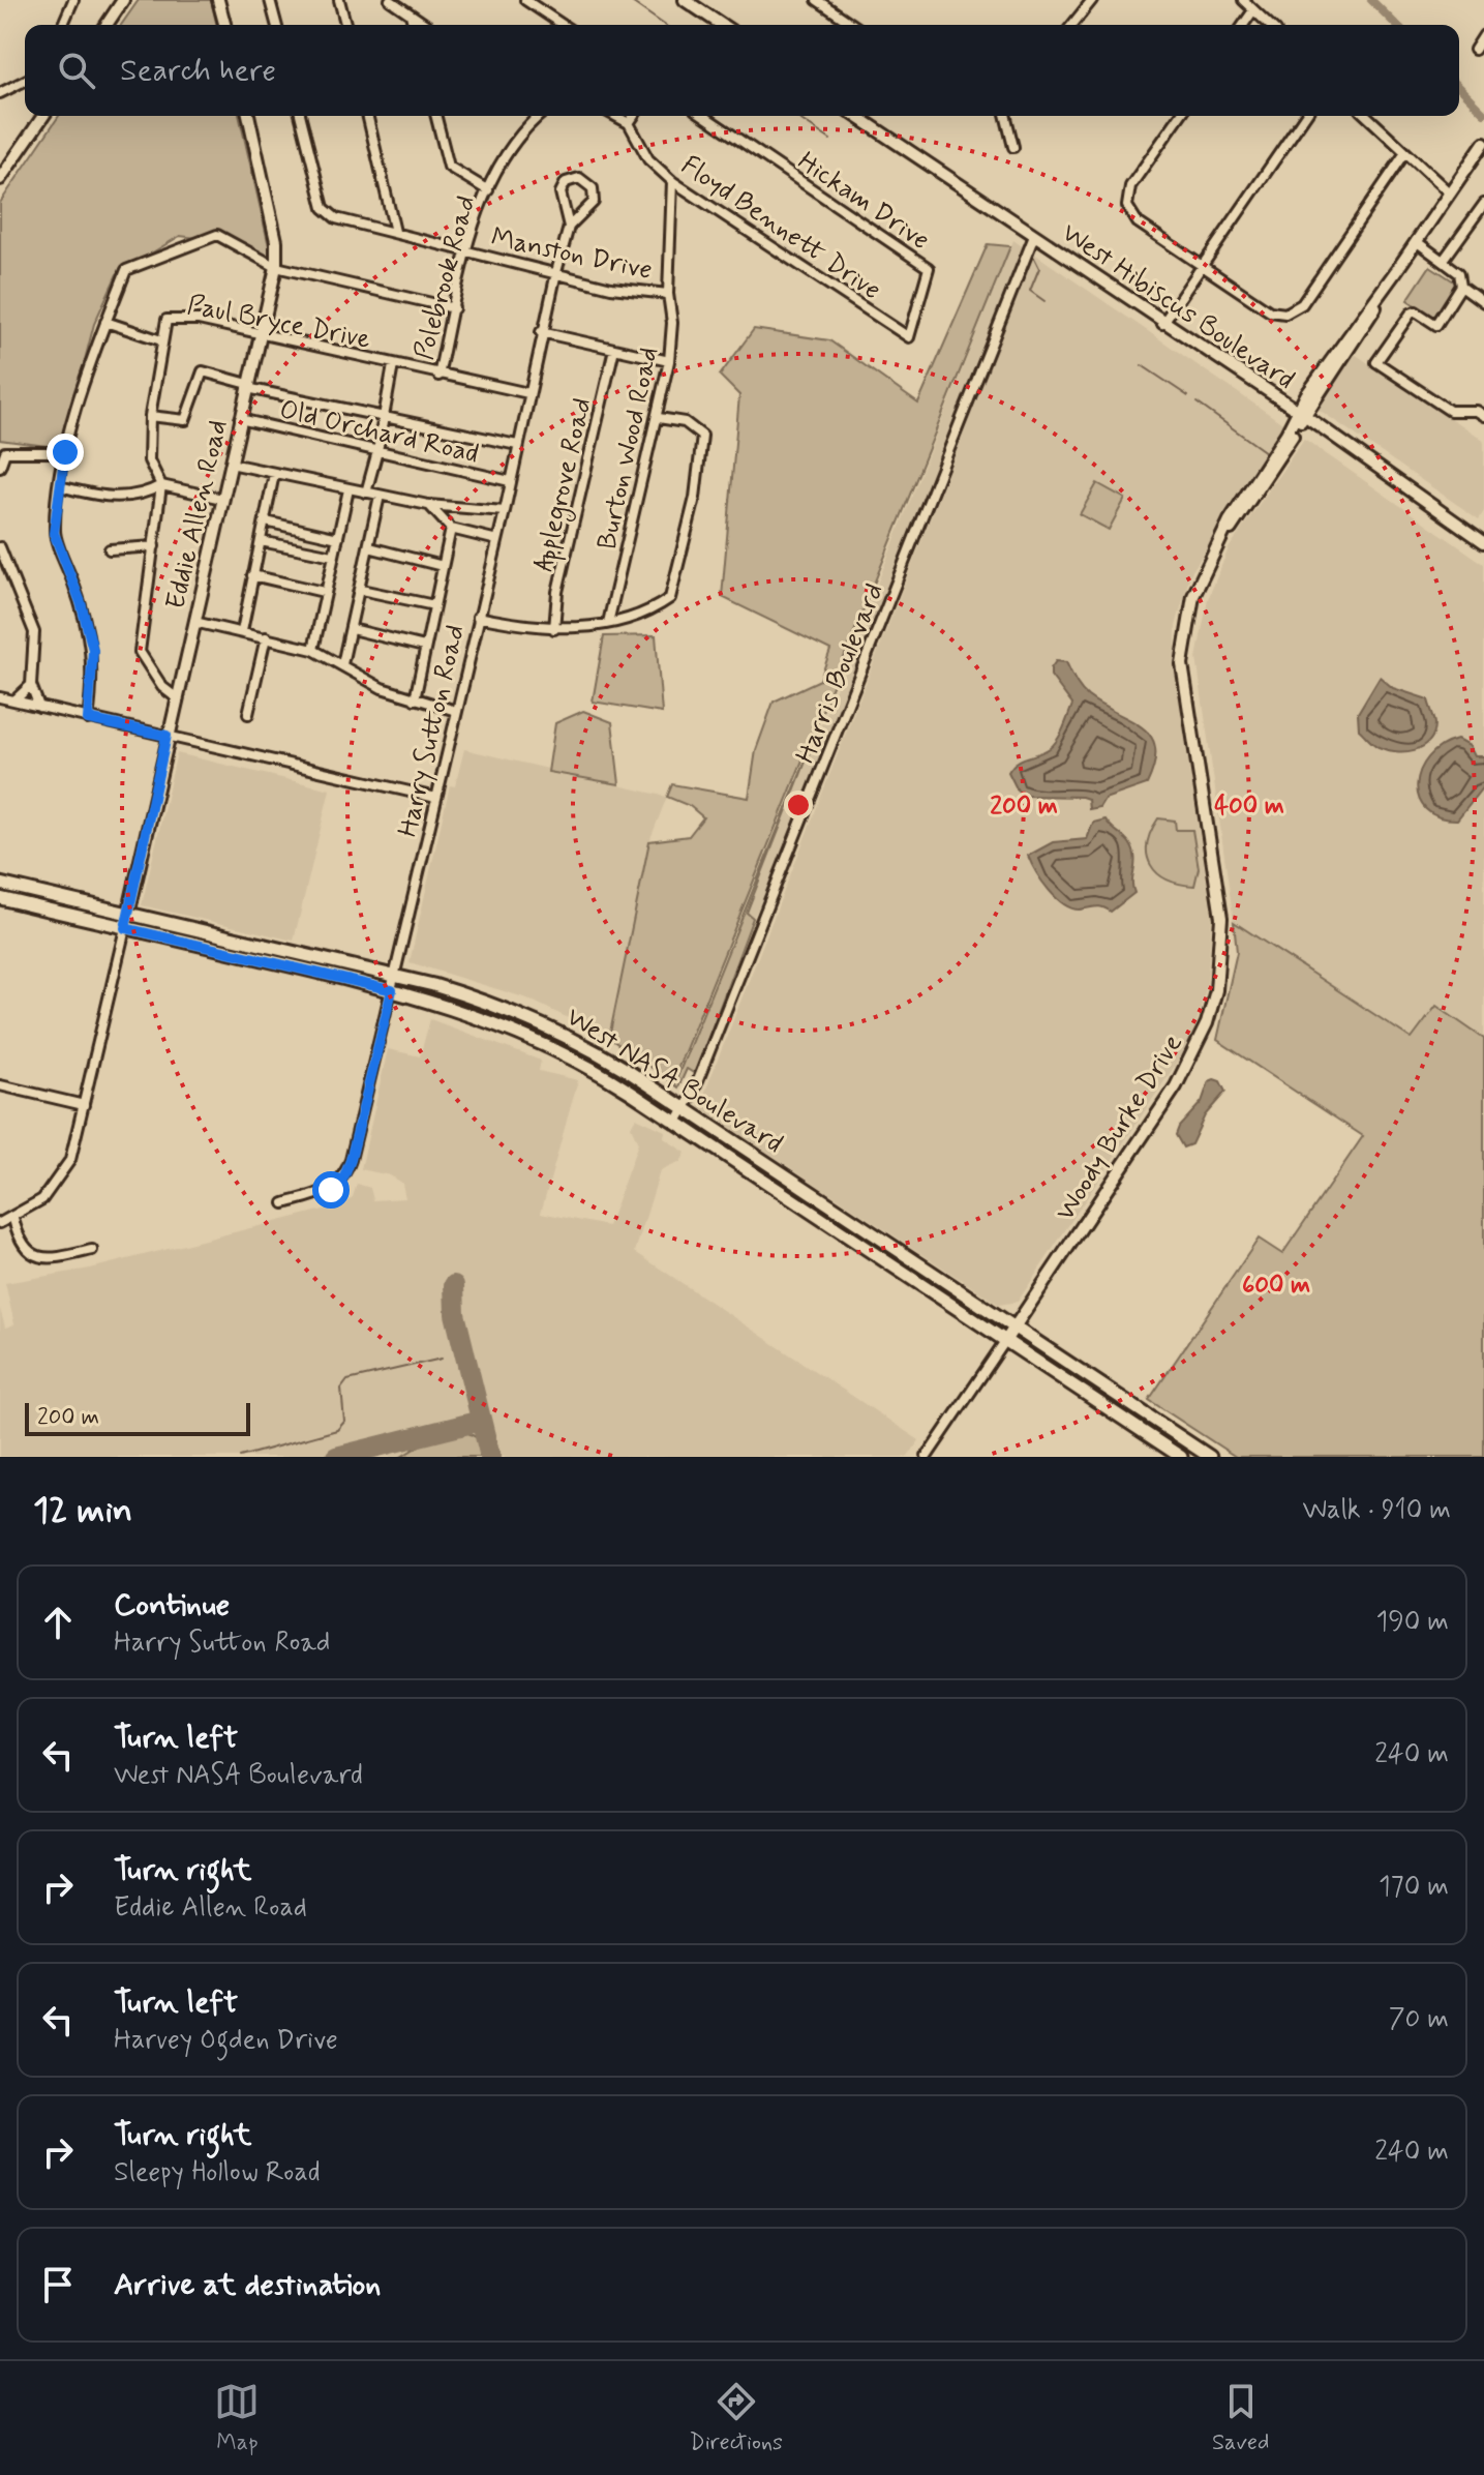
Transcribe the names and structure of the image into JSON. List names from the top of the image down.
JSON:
{
  "streets": {
    "main road": ["West NASA Boulevard"],
    "street": [
      "Hickam Drive",
      "Floyd Bennett Drive",
      "Manston Drive",
      "Polebrook Road",
      "West Hibiscus Boulevard",
      "Paul Bryce Drive",
      "Old Orchard Road",
      "Burton Wood Road",
      "Applegrove Road",
      "Eddie Allen Road",
      "Harris Boulevard",
      "Harry Sutton Road",
      "Woody Burke Drive"
    ]
  },
  "crossings": [
    ["Hickam Drive", "Floyd Bennett Drive"],
    ["Floyd Bennett Drive", "Burton Wood Road"],
    ["Manston Drive", "Polebrook Road"],
    ["Manston Drive", "Burton Wood Road"],
    ["Manston Drive", "Harry Sutton Road"],
    ["Polebrook Road", "Paul Bryce Drive"],
    ["West Hibiscus Boulevard", "Harris Boulevard"],
    ["West Hibiscus Boulevard", "Woody Burke Drive"],
    ["Paul Bryce Drive", "Eddie Allen Road"],
    ["Paul Bryce Drive", "Harry Sutton Road"],
    ["Old Orchard Road", "Eddie Allen Road"],
    ["Old Orchard Road", "Harry Sutton Road"],
    ["Eddie Allen Road", "West NASA Boulevard"],
    ["Harris Boulevard", "West NASA Boulevard"],
    ["Harry Sutton Road", "West NASA Boulevard"],
    ["West NASA Boulevard", "Woody Burke Drive"]
  ],
  "scale_bar": "200 m",
  "page": {
    "search": "Search here",
    "scale": "200 m",
    "heading": ["12 min", "Walk · 910 m"],
    "list": [
      ["Continue", "Harry Sutton Road", "190 m"],
      ["Turn left", "West NASA Boulevard", "240 m"],
      ["Turn right", "Eddie Allen Road", "170 m"],
      ["Turn left", "Harvey Ogden Drive", "70 m"],
      ["Turn right", "Sleepy Hollow Road", "240 m"],
      "Arrive at destination"
    ],
    "nav": ["Map", "Directions", "Saved"]
  },
  "rings": ["200 m", "400 m", "600 m"]
}
